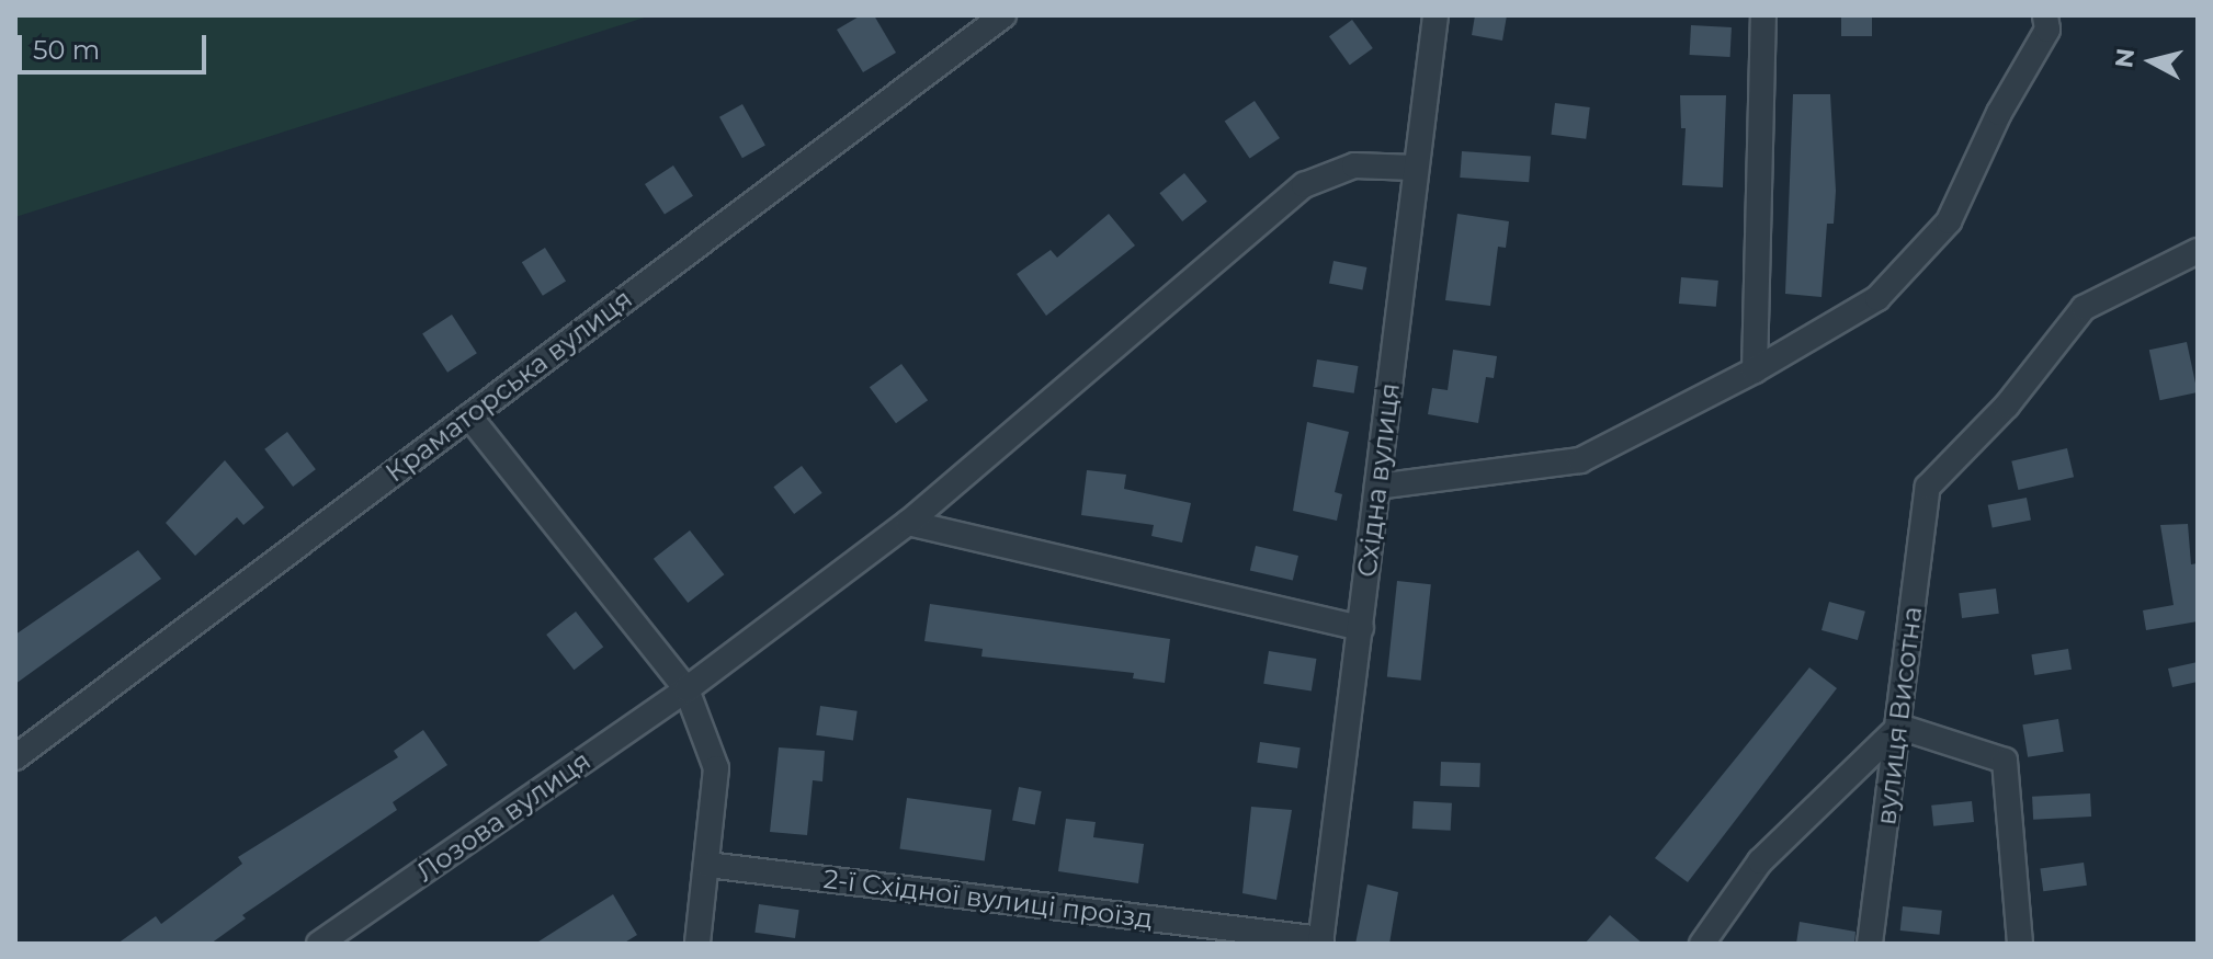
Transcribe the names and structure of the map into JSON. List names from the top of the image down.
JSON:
{
  "streets": {
    "street": [
      "Краматорська вулиця",
      "Східна вулиця",
      "вулиця Висотна",
      "Лозова вулиця",
      "2-ї Східної вулиці проїзд"
    ]
  },
  "crossings": [
    ["Східна вулиця", "Лозова вулиця"],
    ["Східна вулиця", "2-ї Східної вулиці проїзд"]
  ],
  "scale_bar": "50 m",
  "north": "left"
}
